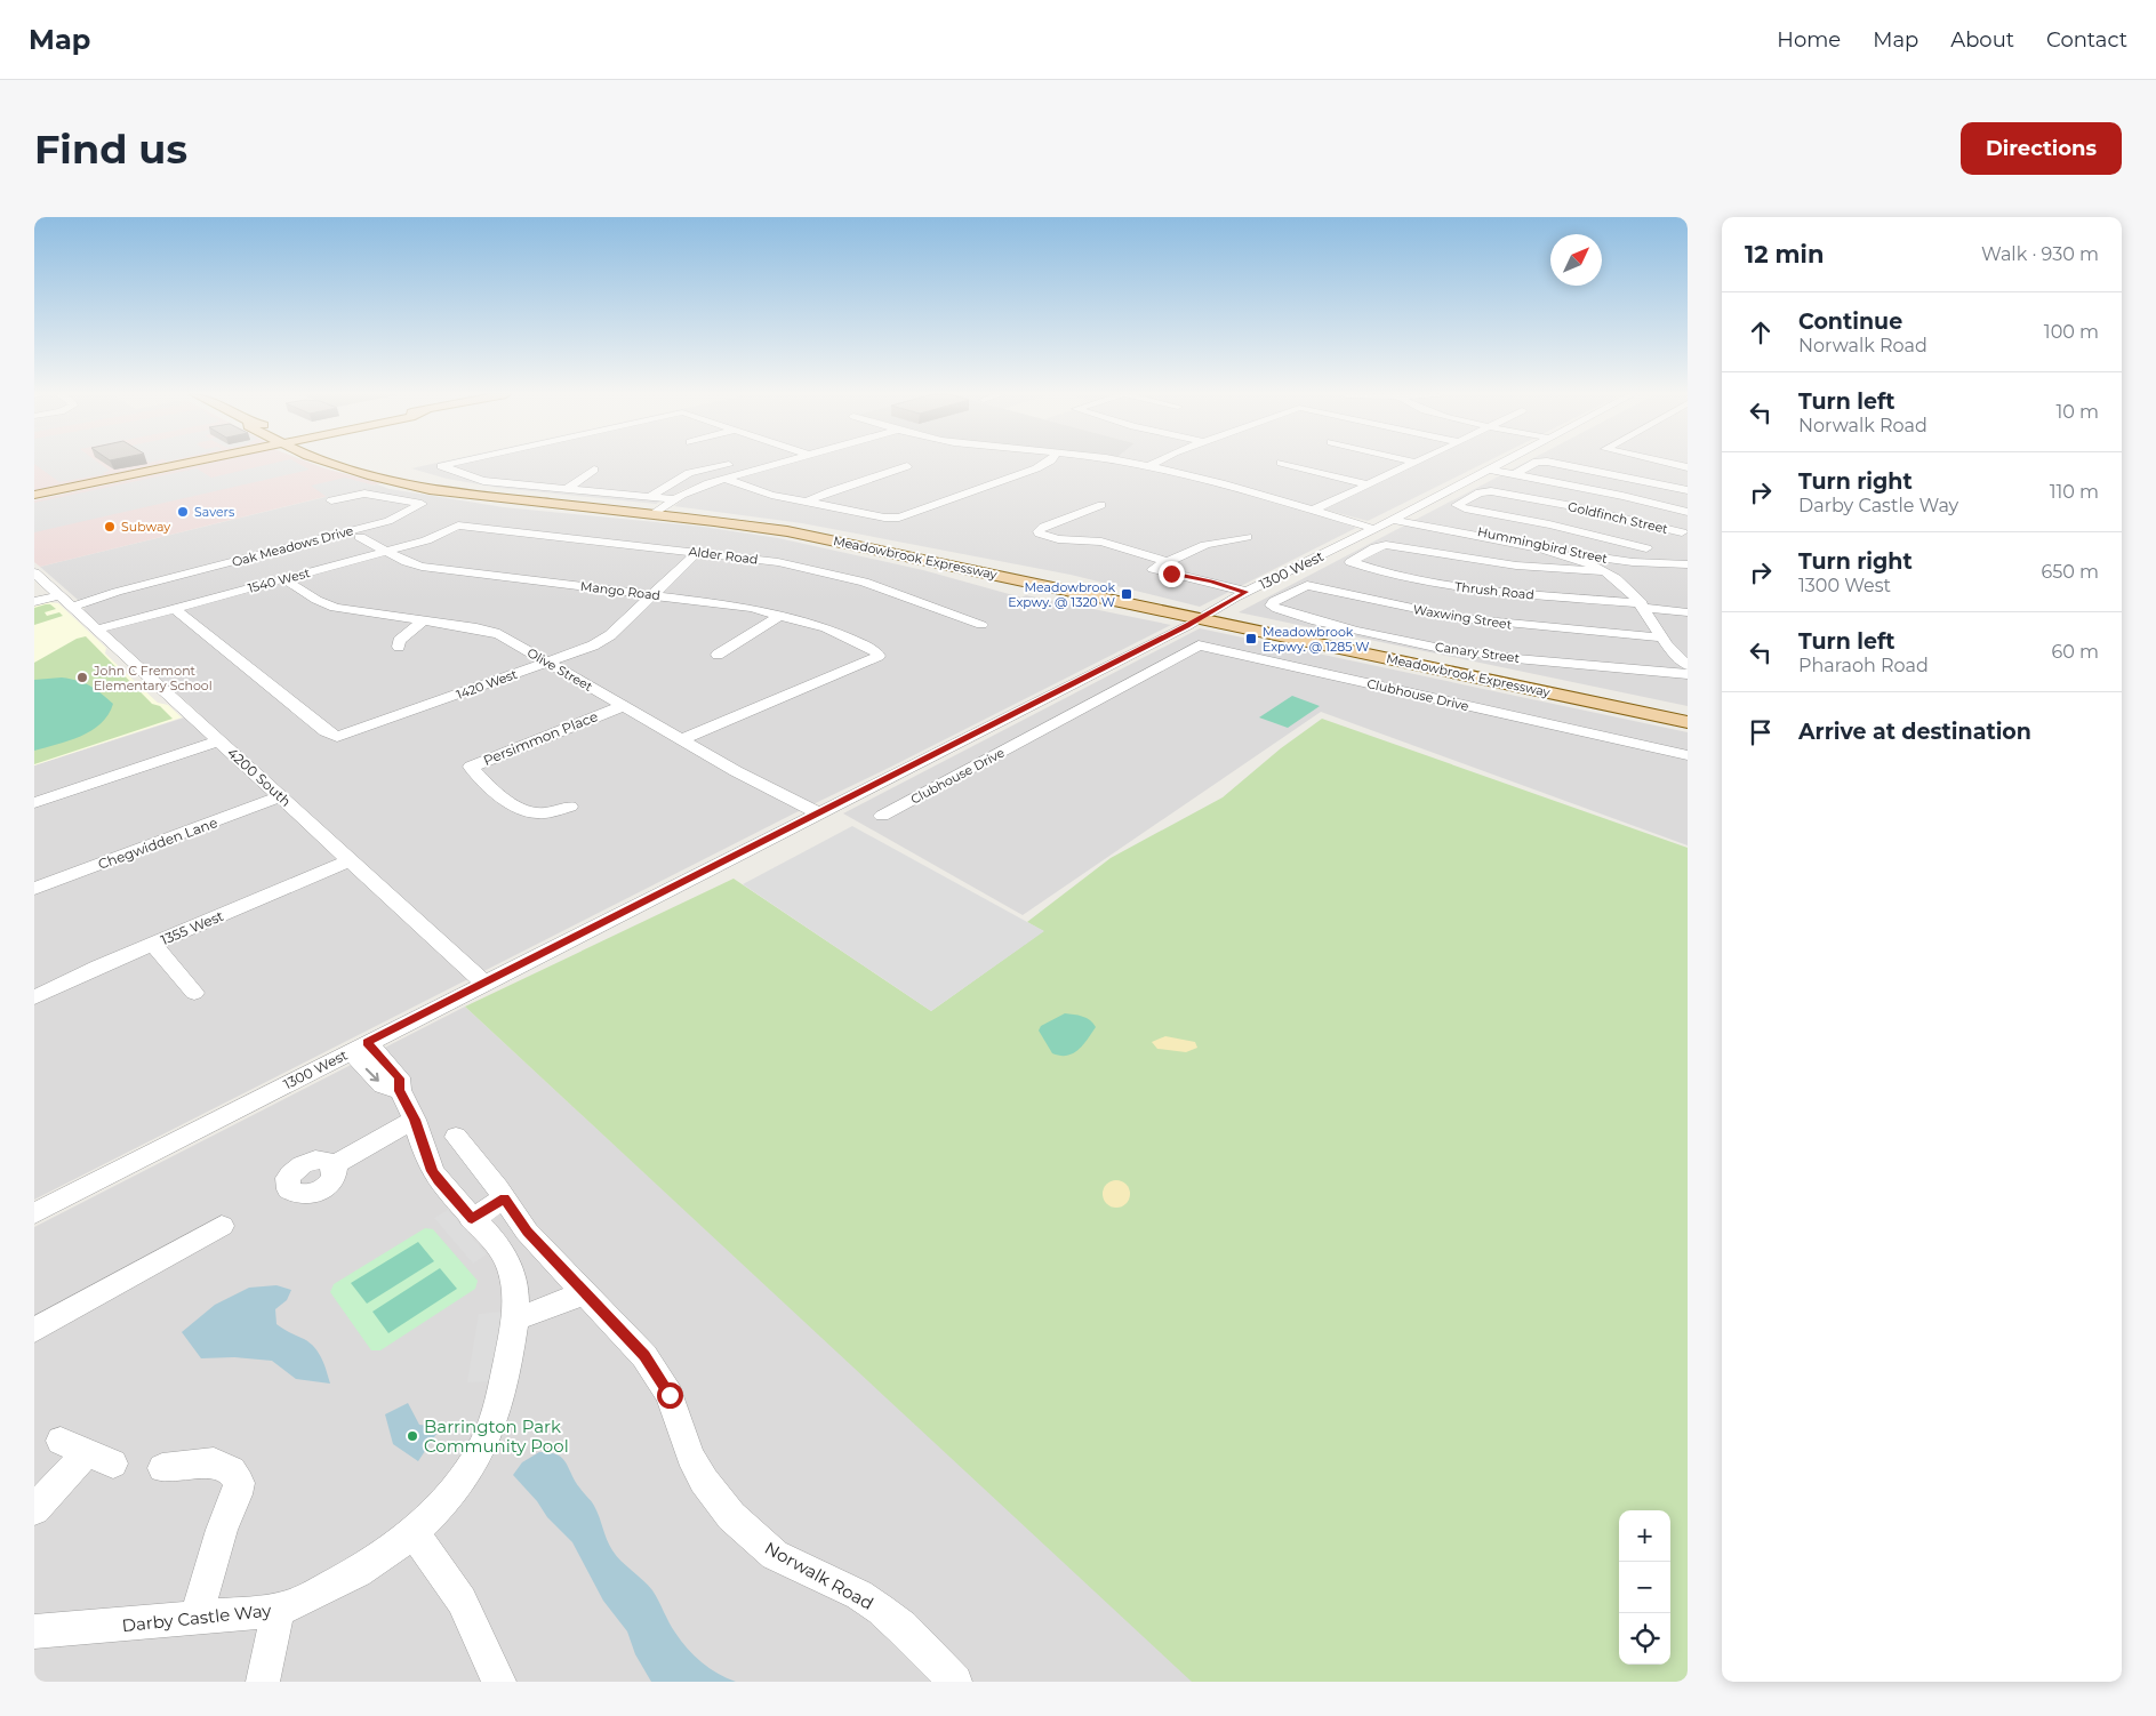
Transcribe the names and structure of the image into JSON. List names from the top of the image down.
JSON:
{
  "streets": {
    "main road": ["Meadowbrook Expressway"],
    "street": [
      "Goldfinch Street",
      "Hummingbird Street",
      "Oak Meadows Drive",
      "Alder Road",
      "1300 West",
      "1540 West",
      "Mango Road",
      "Thrush Road",
      "Waxwing Street",
      "Canary Street",
      "Olive Street",
      "1420 West",
      "Clubhouse Drive",
      "Persimmon Place",
      "4200 South",
      "Chegwidden Lane",
      "1355 West",
      "Norwalk Road",
      "Darby Castle Way"
    ]
  },
  "crossings": [
    ["Hummingbird Street", "1300 West"],
    ["Oak Meadows Drive", "4200 South"],
    ["Alder Road", "1540 West"],
    ["Alder Road", "1420 West"],
    ["Meadowbrook Expressway", "1300 West"],
    ["1300 West", "Olive Street"],
    ["1300 West", "4200 South"],
    ["1300 West", "Darby Castle Way"],
    ["1540 West", "Mango Road"],
    ["1540 West", "Olive Street"],
    ["1540 West", "1420 West"],
    ["1540 West", "4200 South"],
    ["Mango Road", "Olive Street"],
    ["Mango Road", "1420 West"],
    ["Waxwing Street", "Canary Street"],
    ["Olive Street", "1420 West"],
    ["Olive Street", "Persimmon Place"],
    ["4200 South", "Chegwidden Lane"],
    ["4200 South", "1355 West"]
  ],
  "places": {
    "other": [
      "Savers",
      "Subway",
      "John C Fremont Elementary School",
      "Barrington Park Community Pool"
    ],
    "transit": ["Meadowbrook Expwy. @ 1320 W", "Meadowbrook Expwy. @ 1285 W"]
  },
  "north": "top right",
  "page": {
    "header": "Map",
    "nav": [
      "Home",
      "Map",
      "About",
      "Contact"
    ],
    "buttons": "Directions",
    "title": "Find us",
    "heading": ["12 min", "Walk · 930 m"],
    "list": [
      ["Continue", "Norwalk Road", "100 m"],
      ["Turn left", "Norwalk Road", "10 m"],
      ["Turn right", "Darby Castle Way", "110 m"],
      ["Turn right", "1300 West", "650 m"],
      ["Turn left", "Pharaoh Road", "60 m"],
      "Arrive at destination"
    ],
    "map_buttons": ["+", "−"]
  }
}
